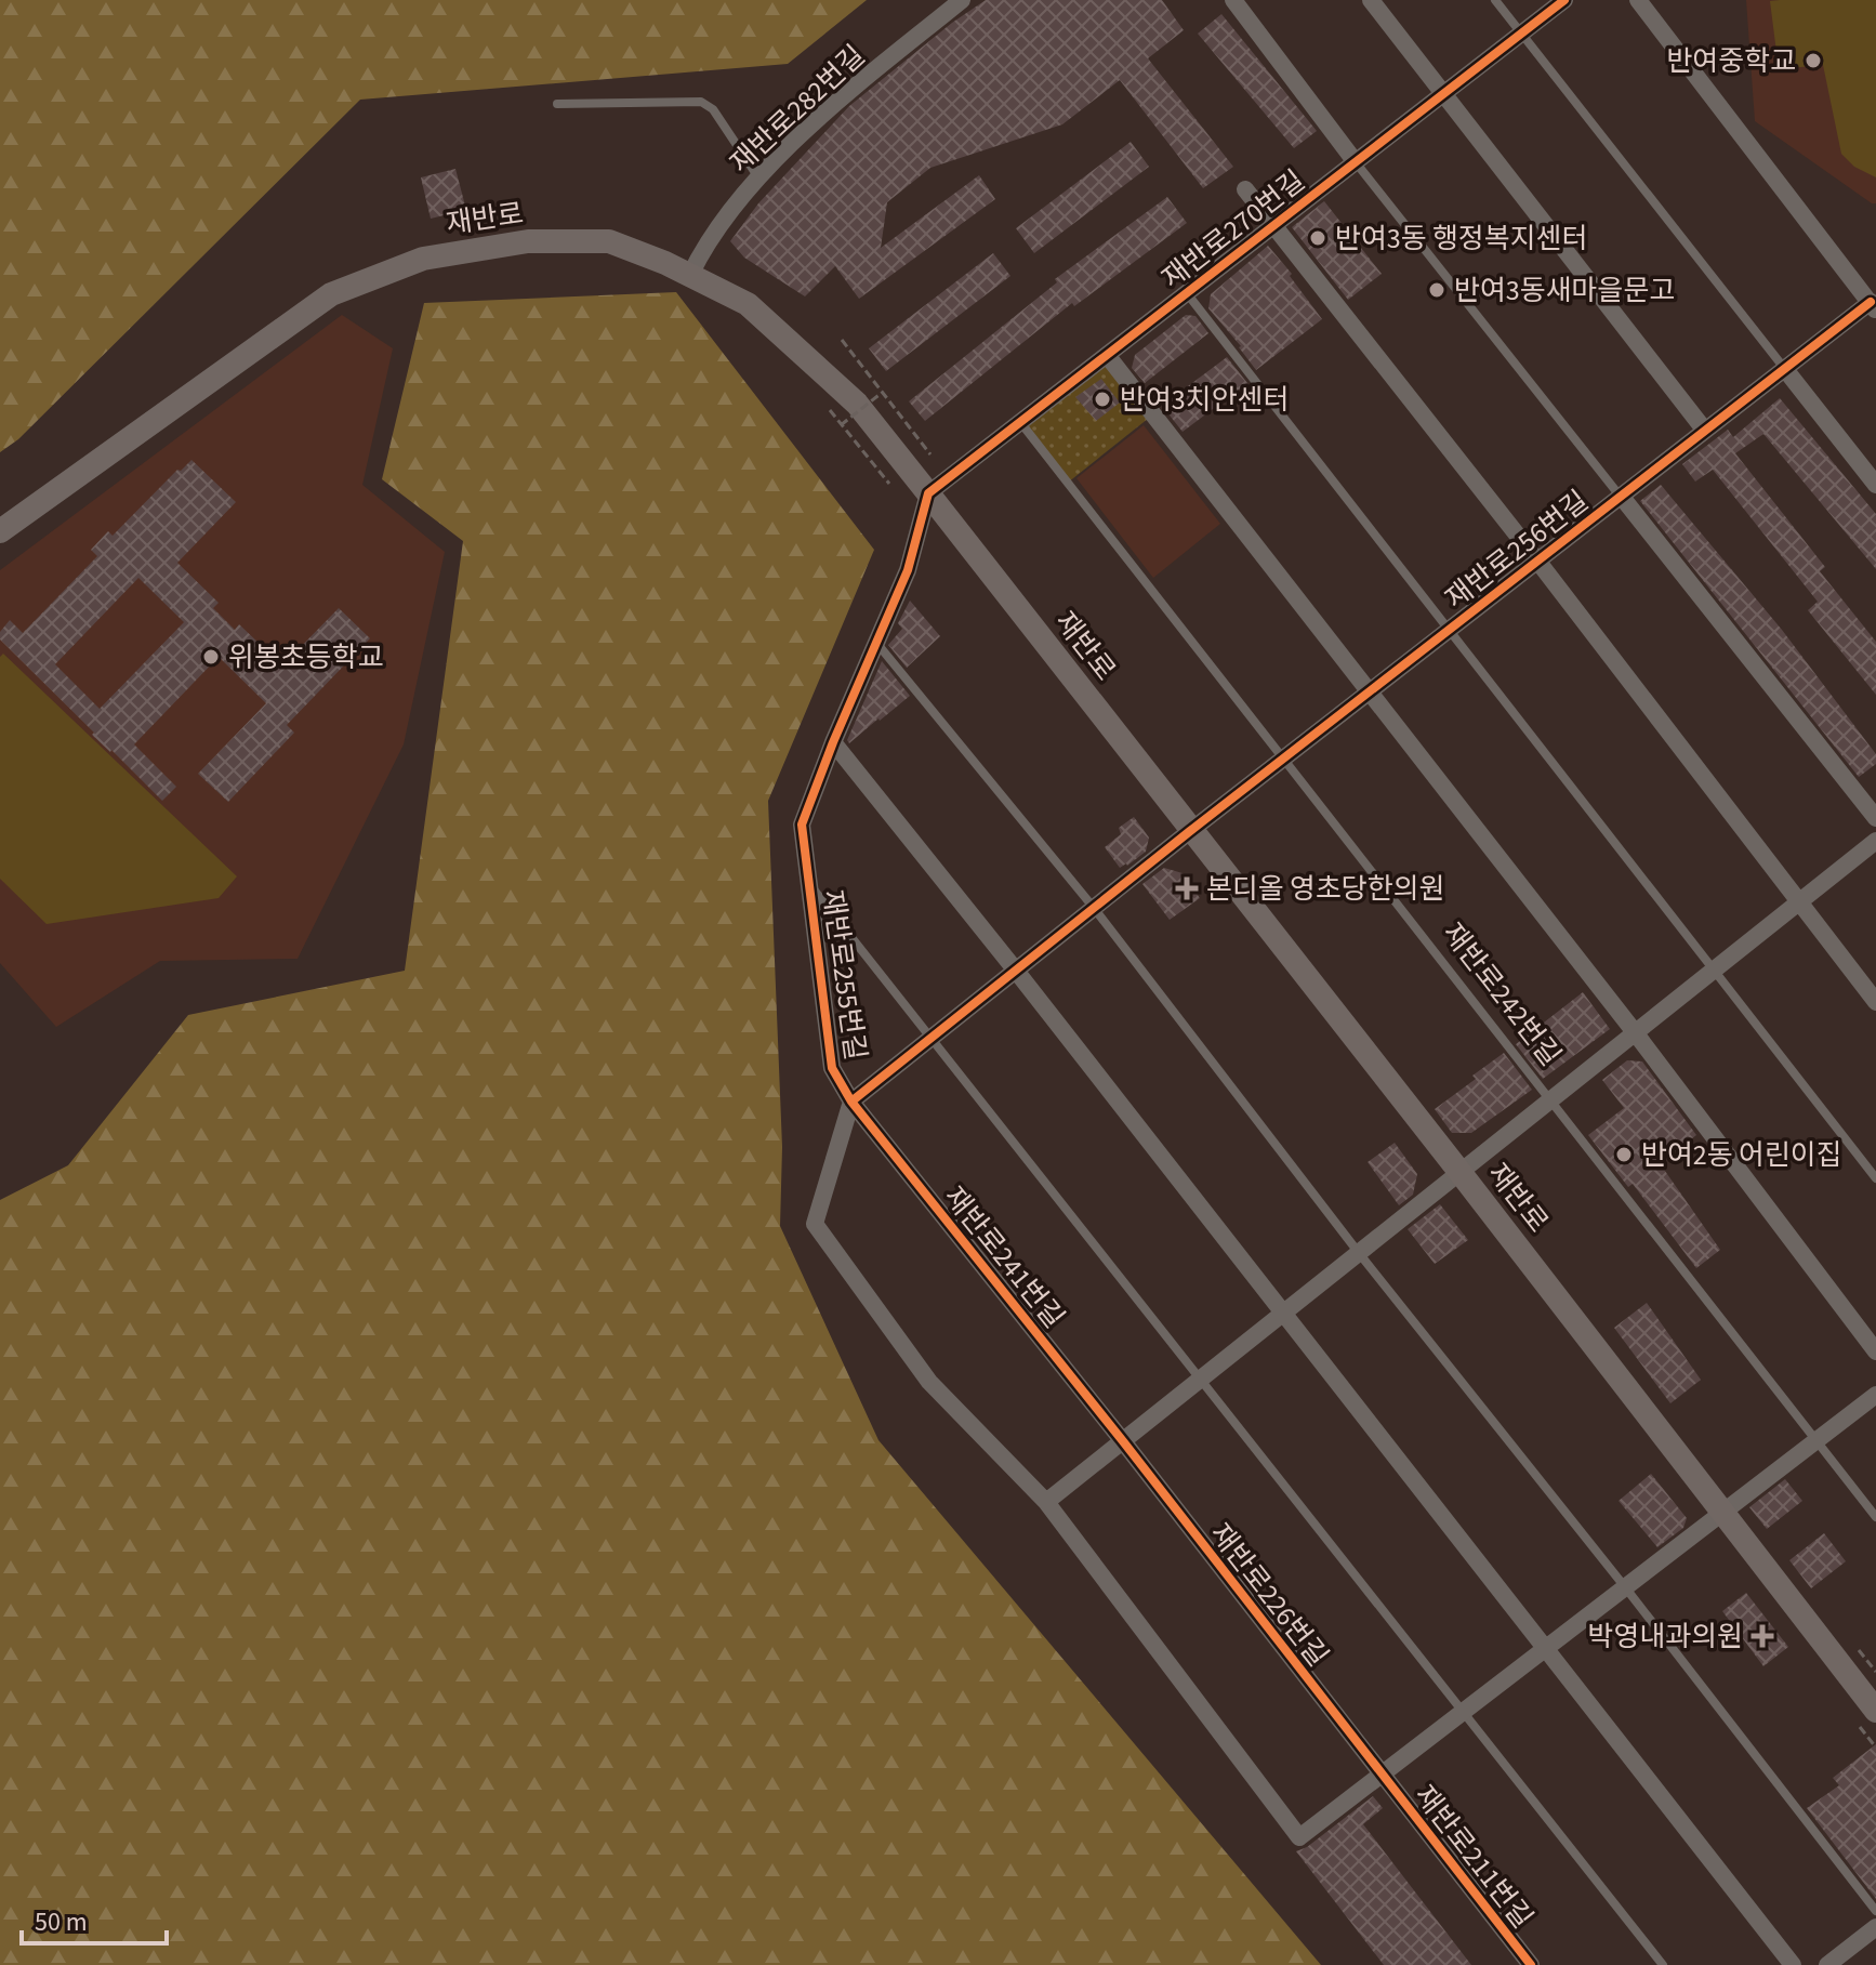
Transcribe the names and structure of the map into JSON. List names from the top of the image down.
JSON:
{
  "streets": {
    "main road": ["재반로"],
    "street": [
      "재반로282번길",
      "재반로270번길",
      "재반로256번길",
      "재반로255번길",
      "재반로242번길",
      "재반로241번길",
      "재반로226번길",
      "재반로211번길"
    ]
  },
  "crossings": [
    ["재반로282번길", "재반로"],
    ["재반로", "재반로270번길"],
    ["재반로", "재반로256번길"],
    ["재반로", "재반로255번길"],
    ["재반로", "재반로242번길"],
    ["재반로270번길", "재반로256번길"],
    ["재반로270번길", "재반로255번길"],
    ["재반로256번길", "재반로255번길"],
    ["재반로256번길", "재반로242번길"],
    ["재반로255번길", "재반로241번길"],
    ["재반로241번길", "재반로226번길"],
    ["재반로226번길", "재반로211번길"]
  ],
  "places": {
    "other": [
      "반여중학교",
      "반여3동 행정복지센터",
      "반여3동새마을문고",
      "반여3치안센터",
      "위봉초등학교",
      "반여2동 어린이집"
    ],
    "health": ["본디올 영초당한의원", "박영내과의원"]
  },
  "scale_bar": "50 m"
}
